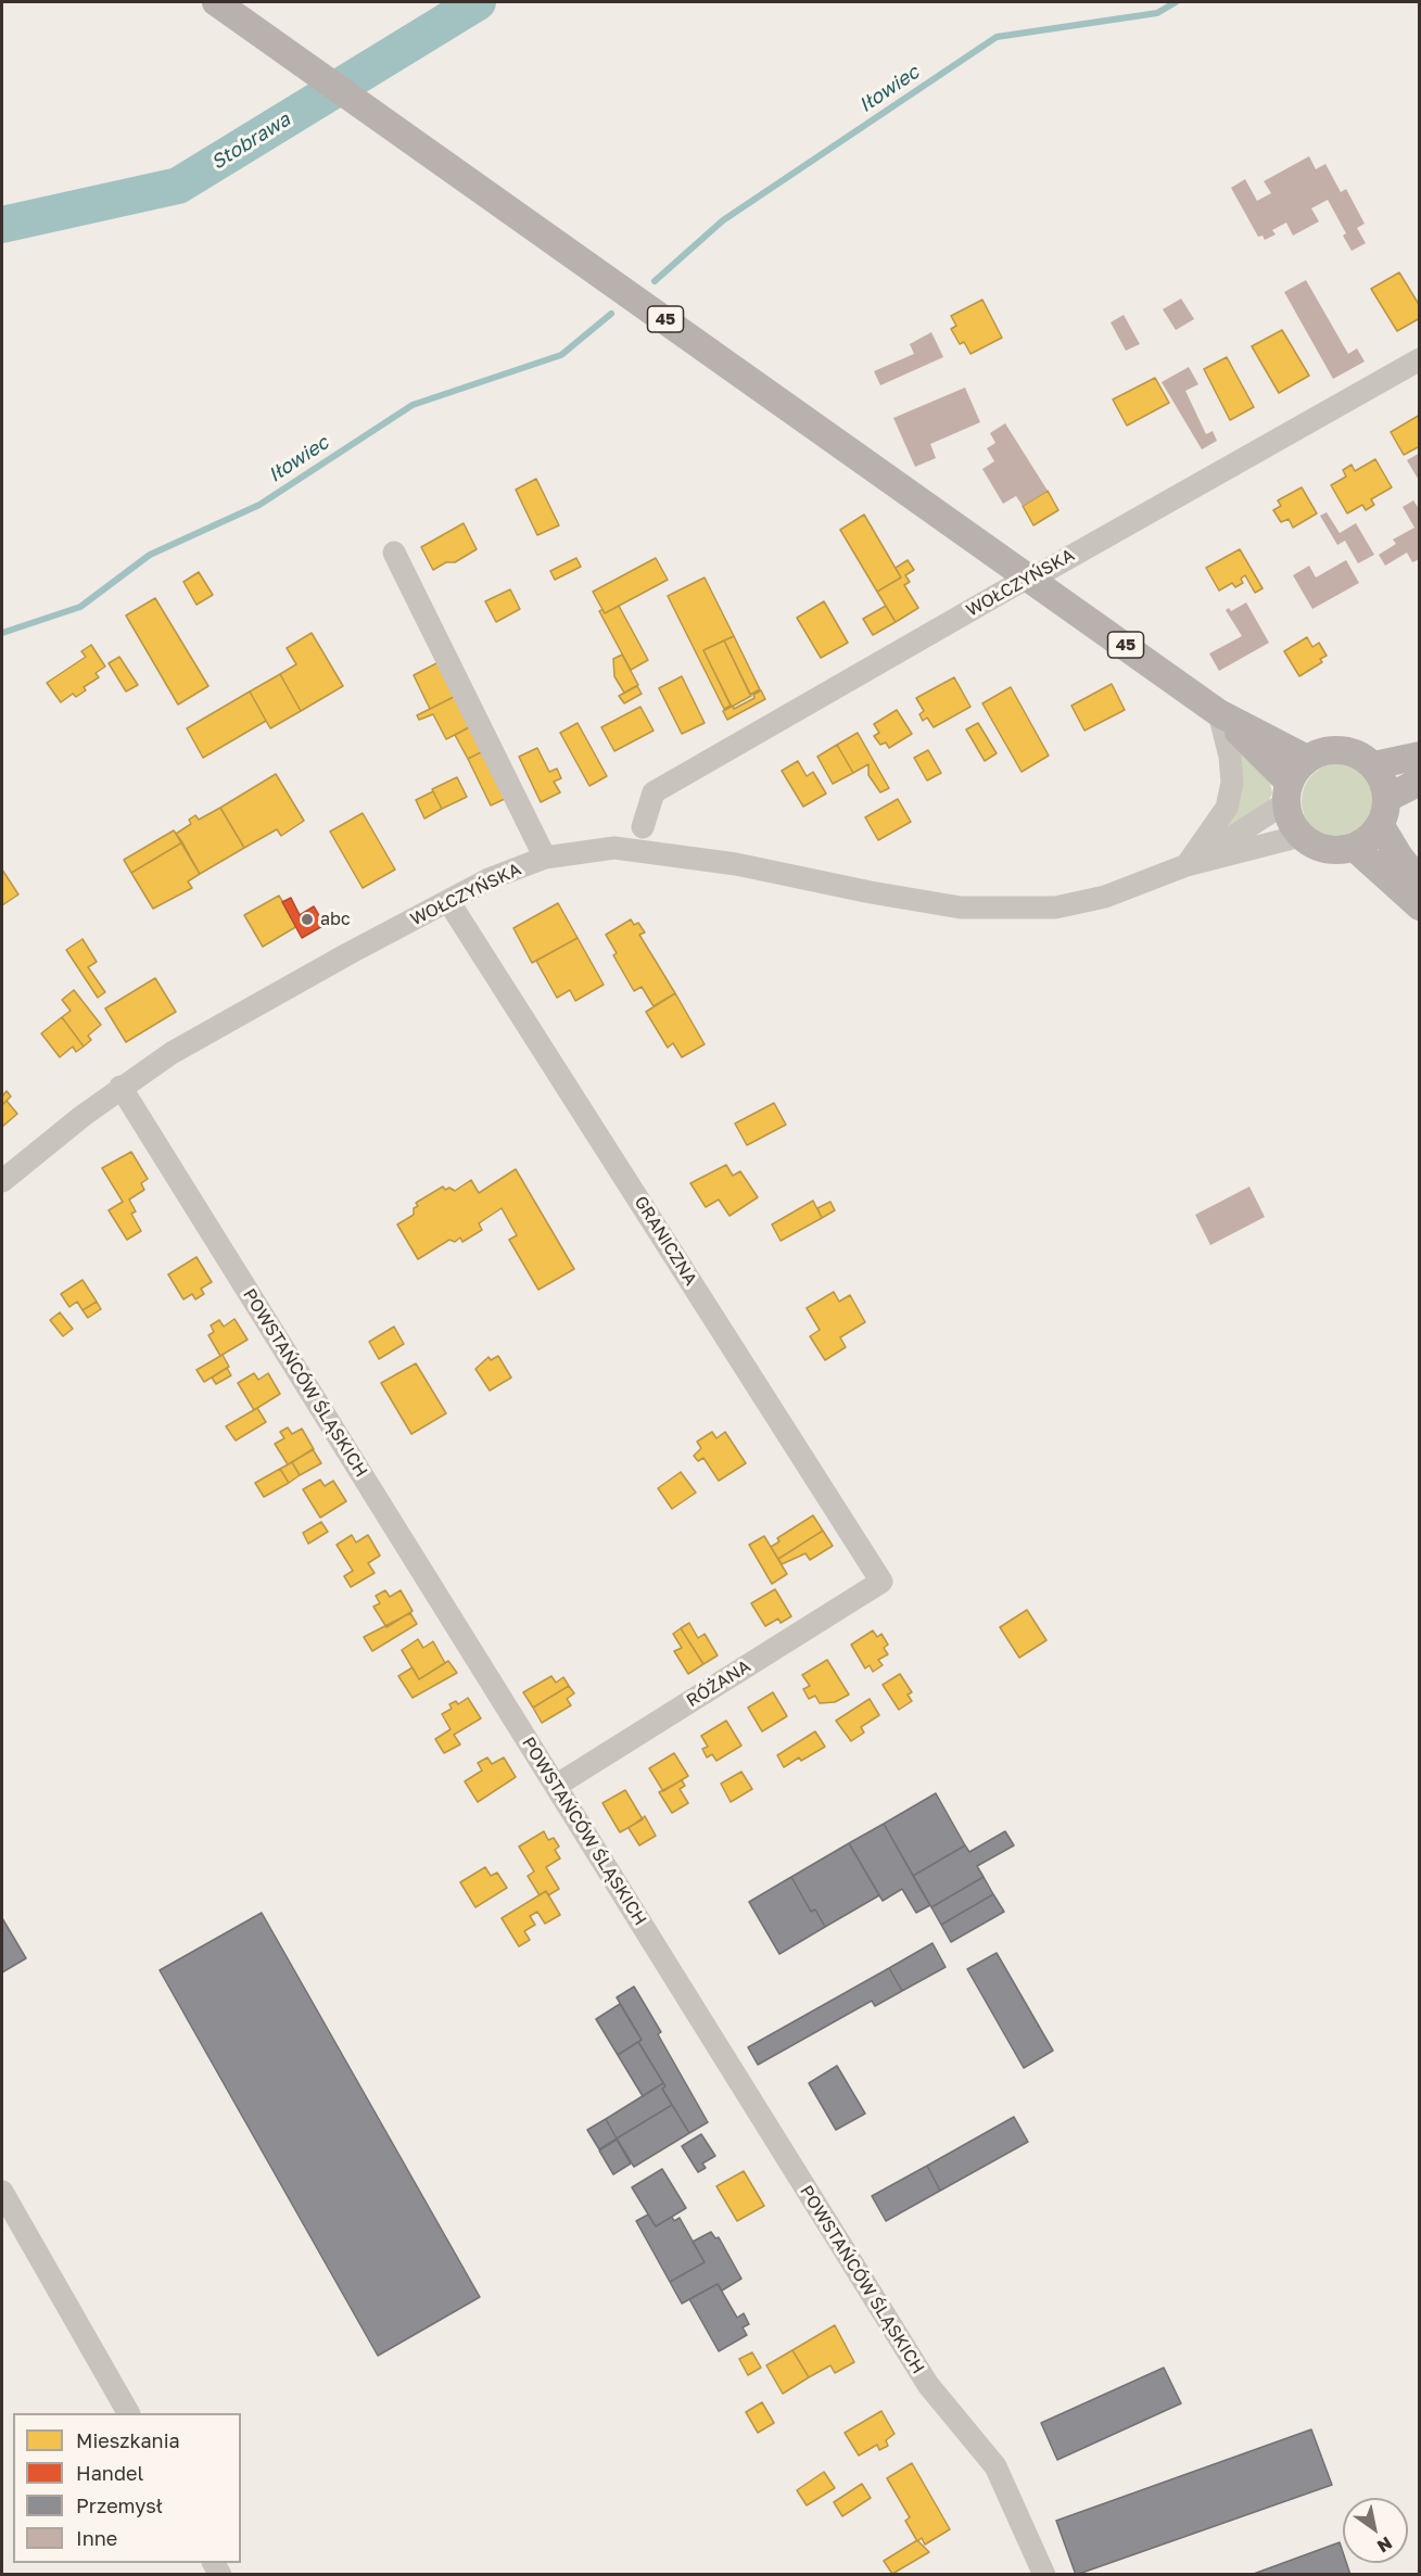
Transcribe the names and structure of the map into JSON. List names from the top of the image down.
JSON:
{
  "streets": {
    "main road": ["45"],
    "street": [
      "WOŁCZYŃSKA",
      "GRANICZNA",
      "POWSTAŃCÓW ŚLĄSKICH",
      "RÓŻANA"
    ]
  },
  "crossings": [
    ["45", "WOŁCZYŃSKA"],
    ["WOŁCZYŃSKA", "GRANICZNA"],
    ["WOŁCZYŃSKA", "POWSTAŃCÓW ŚLĄSKICH"],
    ["GRANICZNA", "RÓŻANA"],
    ["POWSTAŃCÓW ŚLĄSKICH", "RÓŻANA"]
  ],
  "water": ["Iłowiec", "Stobrawa"],
  "places": ["abc"],
  "legend": [
    "Mieszkania",
    "Handel",
    "Przemysł",
    "Inne"
  ],
  "north": "bottom right"
}
